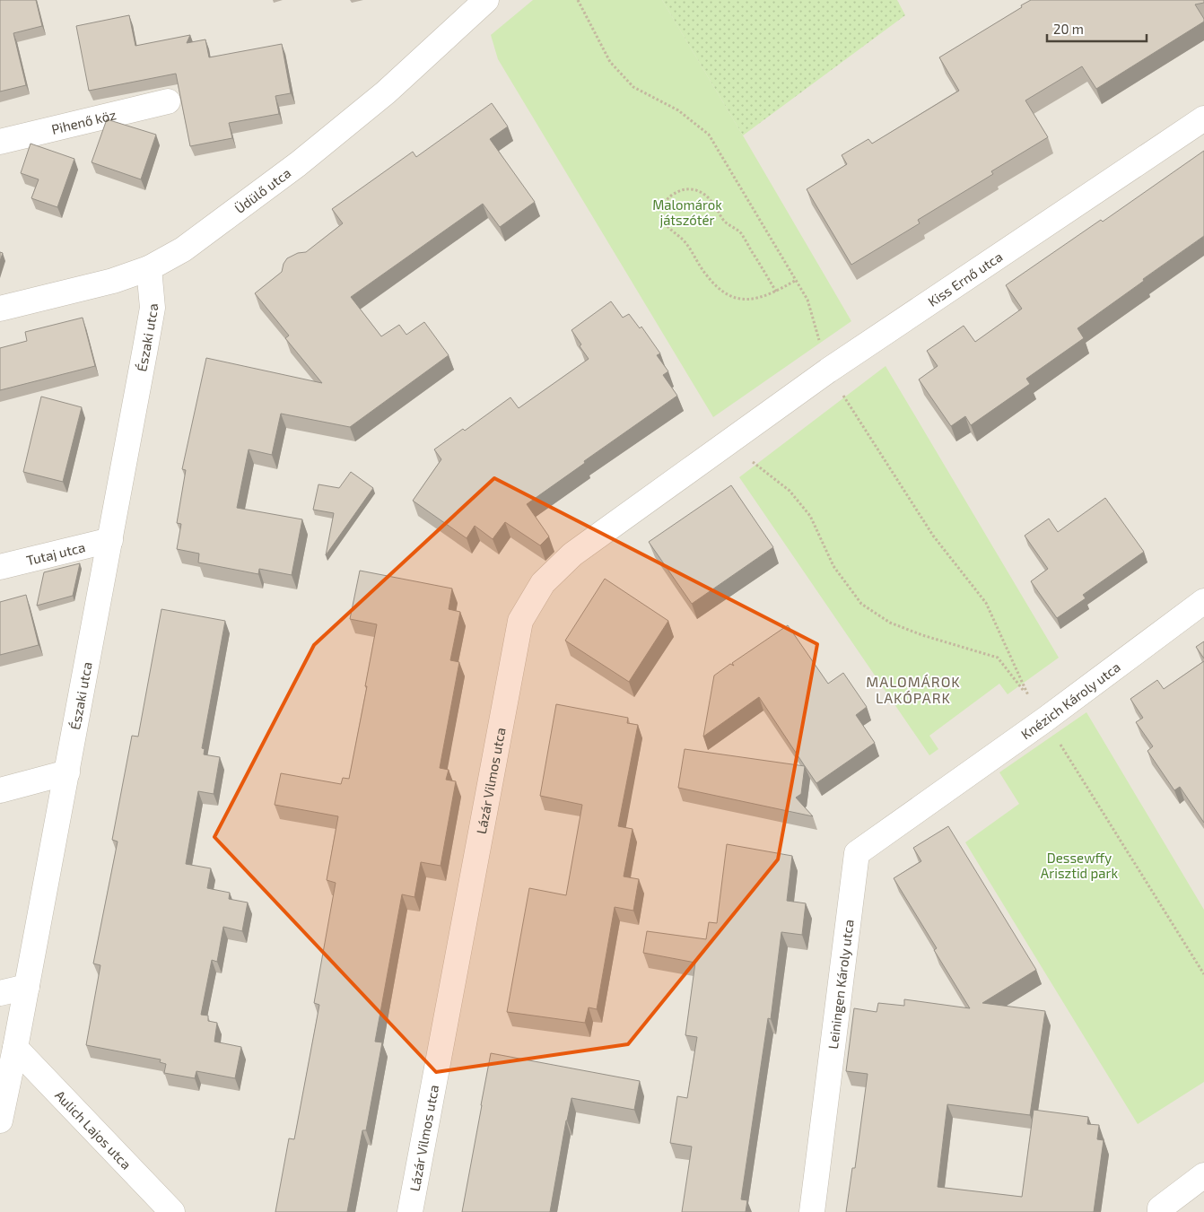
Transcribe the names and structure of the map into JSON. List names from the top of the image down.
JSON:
{
  "streets": {
    "street": [
      "Pihenő köz",
      "Üdülő utca",
      "Kiss Ernő utca",
      "Északi utca",
      "Tutaj utca",
      "Knézich Károly utca",
      "Lázár Vilmos utca",
      "Leiningen Károly utca",
      "Aulich Lajos utca"
    ]
  },
  "crossings": [
    ["Üdülő utca", "Északi utca"],
    ["Kiss Ernő utca", "Lázár Vilmos utca"],
    ["Északi utca", "Tutaj utca"],
    ["Északi utca", "Aulich Lajos utca"],
    ["Knézich Károly utca", "Leiningen Károly utca"]
  ],
  "districts": ["MALOMÁROK LAKÓPARK"],
  "parks": ["Malomárok játszótér", "Dessewffy Arisztid park"],
  "scale_bar": "20 m"
}
